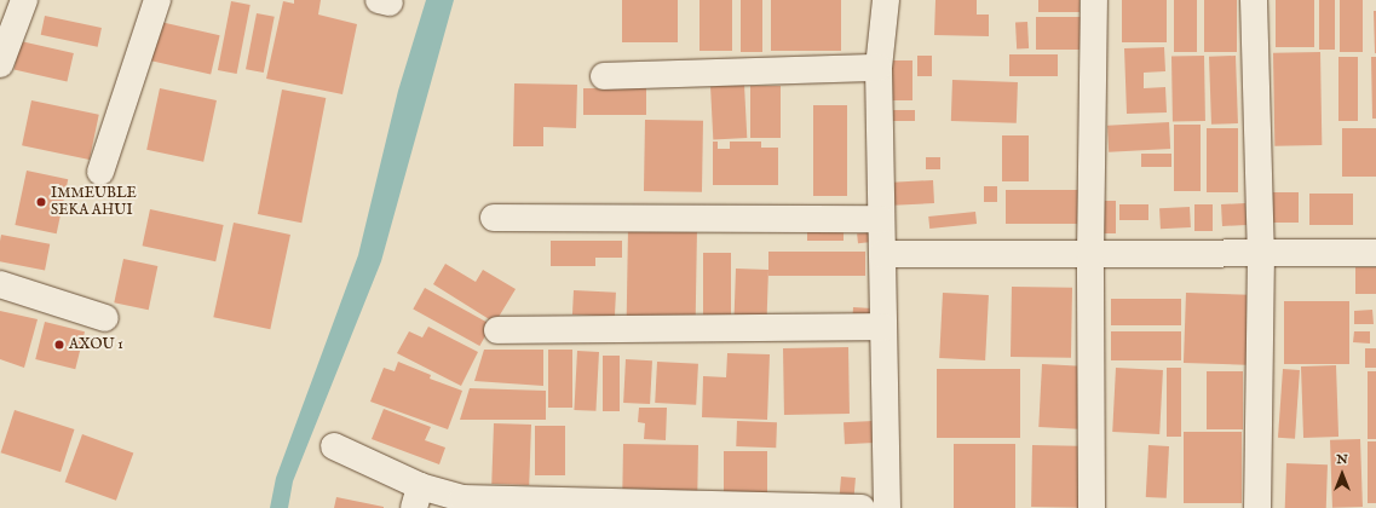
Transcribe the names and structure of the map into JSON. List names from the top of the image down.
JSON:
{
  "places": ["IMMEUBLE SEKA AHUI", "AXOU 1"],
  "north": "top"
}
